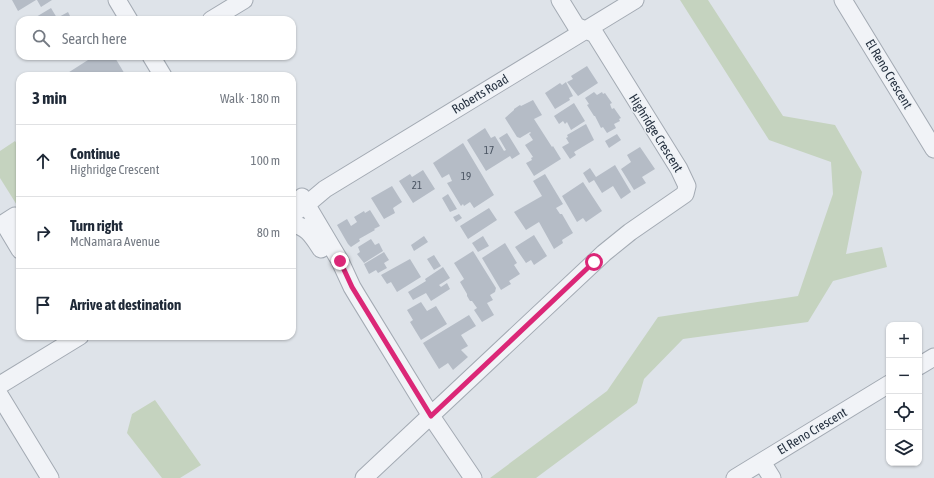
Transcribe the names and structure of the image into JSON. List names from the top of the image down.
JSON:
{
  "streets": {
    "street": ["El Reno Crescent", "Roberts Road", "Highridge Crescent"]
  },
  "crossings": [
    ["Roberts Road", "Highridge Crescent"]
  ],
  "house_numbers": ["17", "19", "21"],
  "page": {
    "search": "Search here",
    "heading": ["3 min", "Walk · 180 m"],
    "list": [
      ["Continue", "Highridge Crescent", "100 m"],
      ["Turn right", "McNamara Avenue", "80 m"],
      "Arrive at destination"
    ],
    "map_buttons": ["+", "−"]
  }
}
